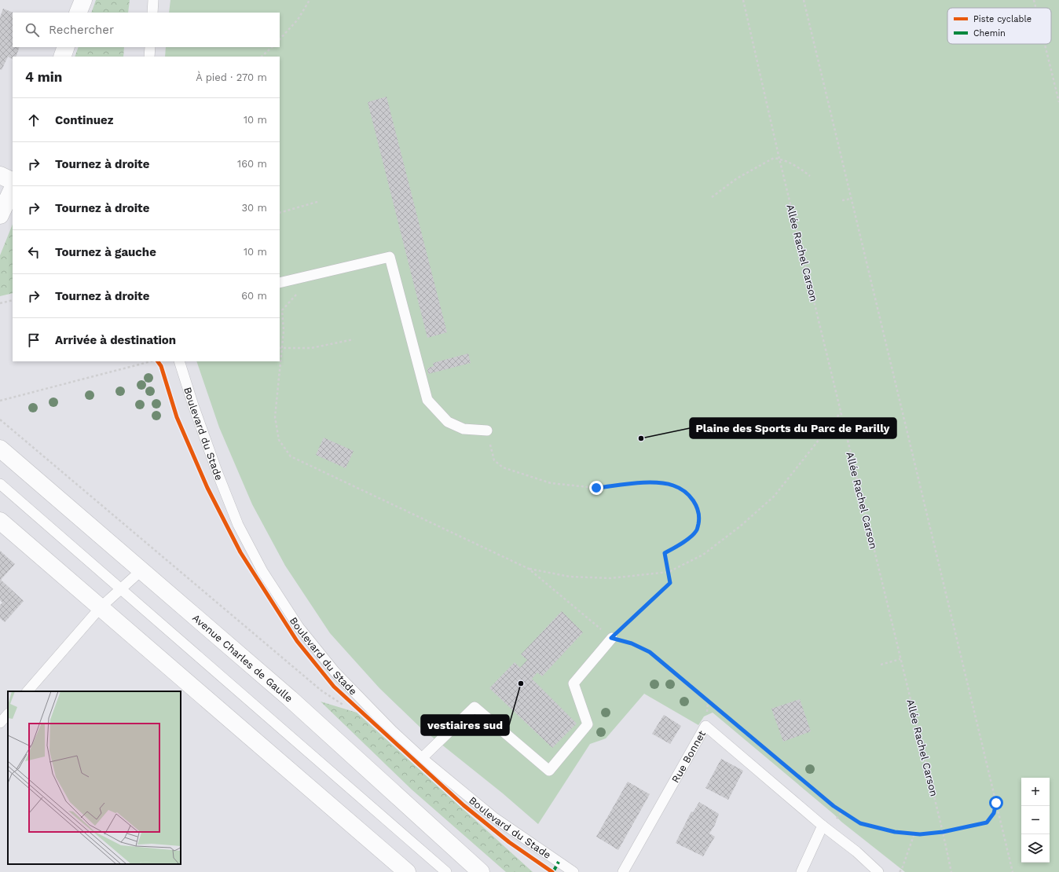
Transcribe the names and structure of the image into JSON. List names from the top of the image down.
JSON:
{
  "streets": {
    "main road": ["Avenue Charles de Gaulle"],
    "lane": ["Boulevard du Stade", "Rue Bonnet"],
    "path": ["Allée Rachel Carson"]
  },
  "places": ["Plaine des Sports du Parc de Parilly", "vestiaires sud"],
  "legend": ["Piste cyclable", "Chemin"],
  "page": {
    "search": "Rechercher",
    "heading": ["4 min", "À pied · 270 m"],
    "list": [
      ["Continuez", "10 m"],
      ["Tournez à droite", "160 m"],
      ["Tournez à droite", "30 m"],
      ["Tournez à gauche", "10 m"],
      ["Tournez à droite", "60 m"],
      "Arrivée à destination"
    ],
    "map_buttons": ["+", "−"]
  }
}
